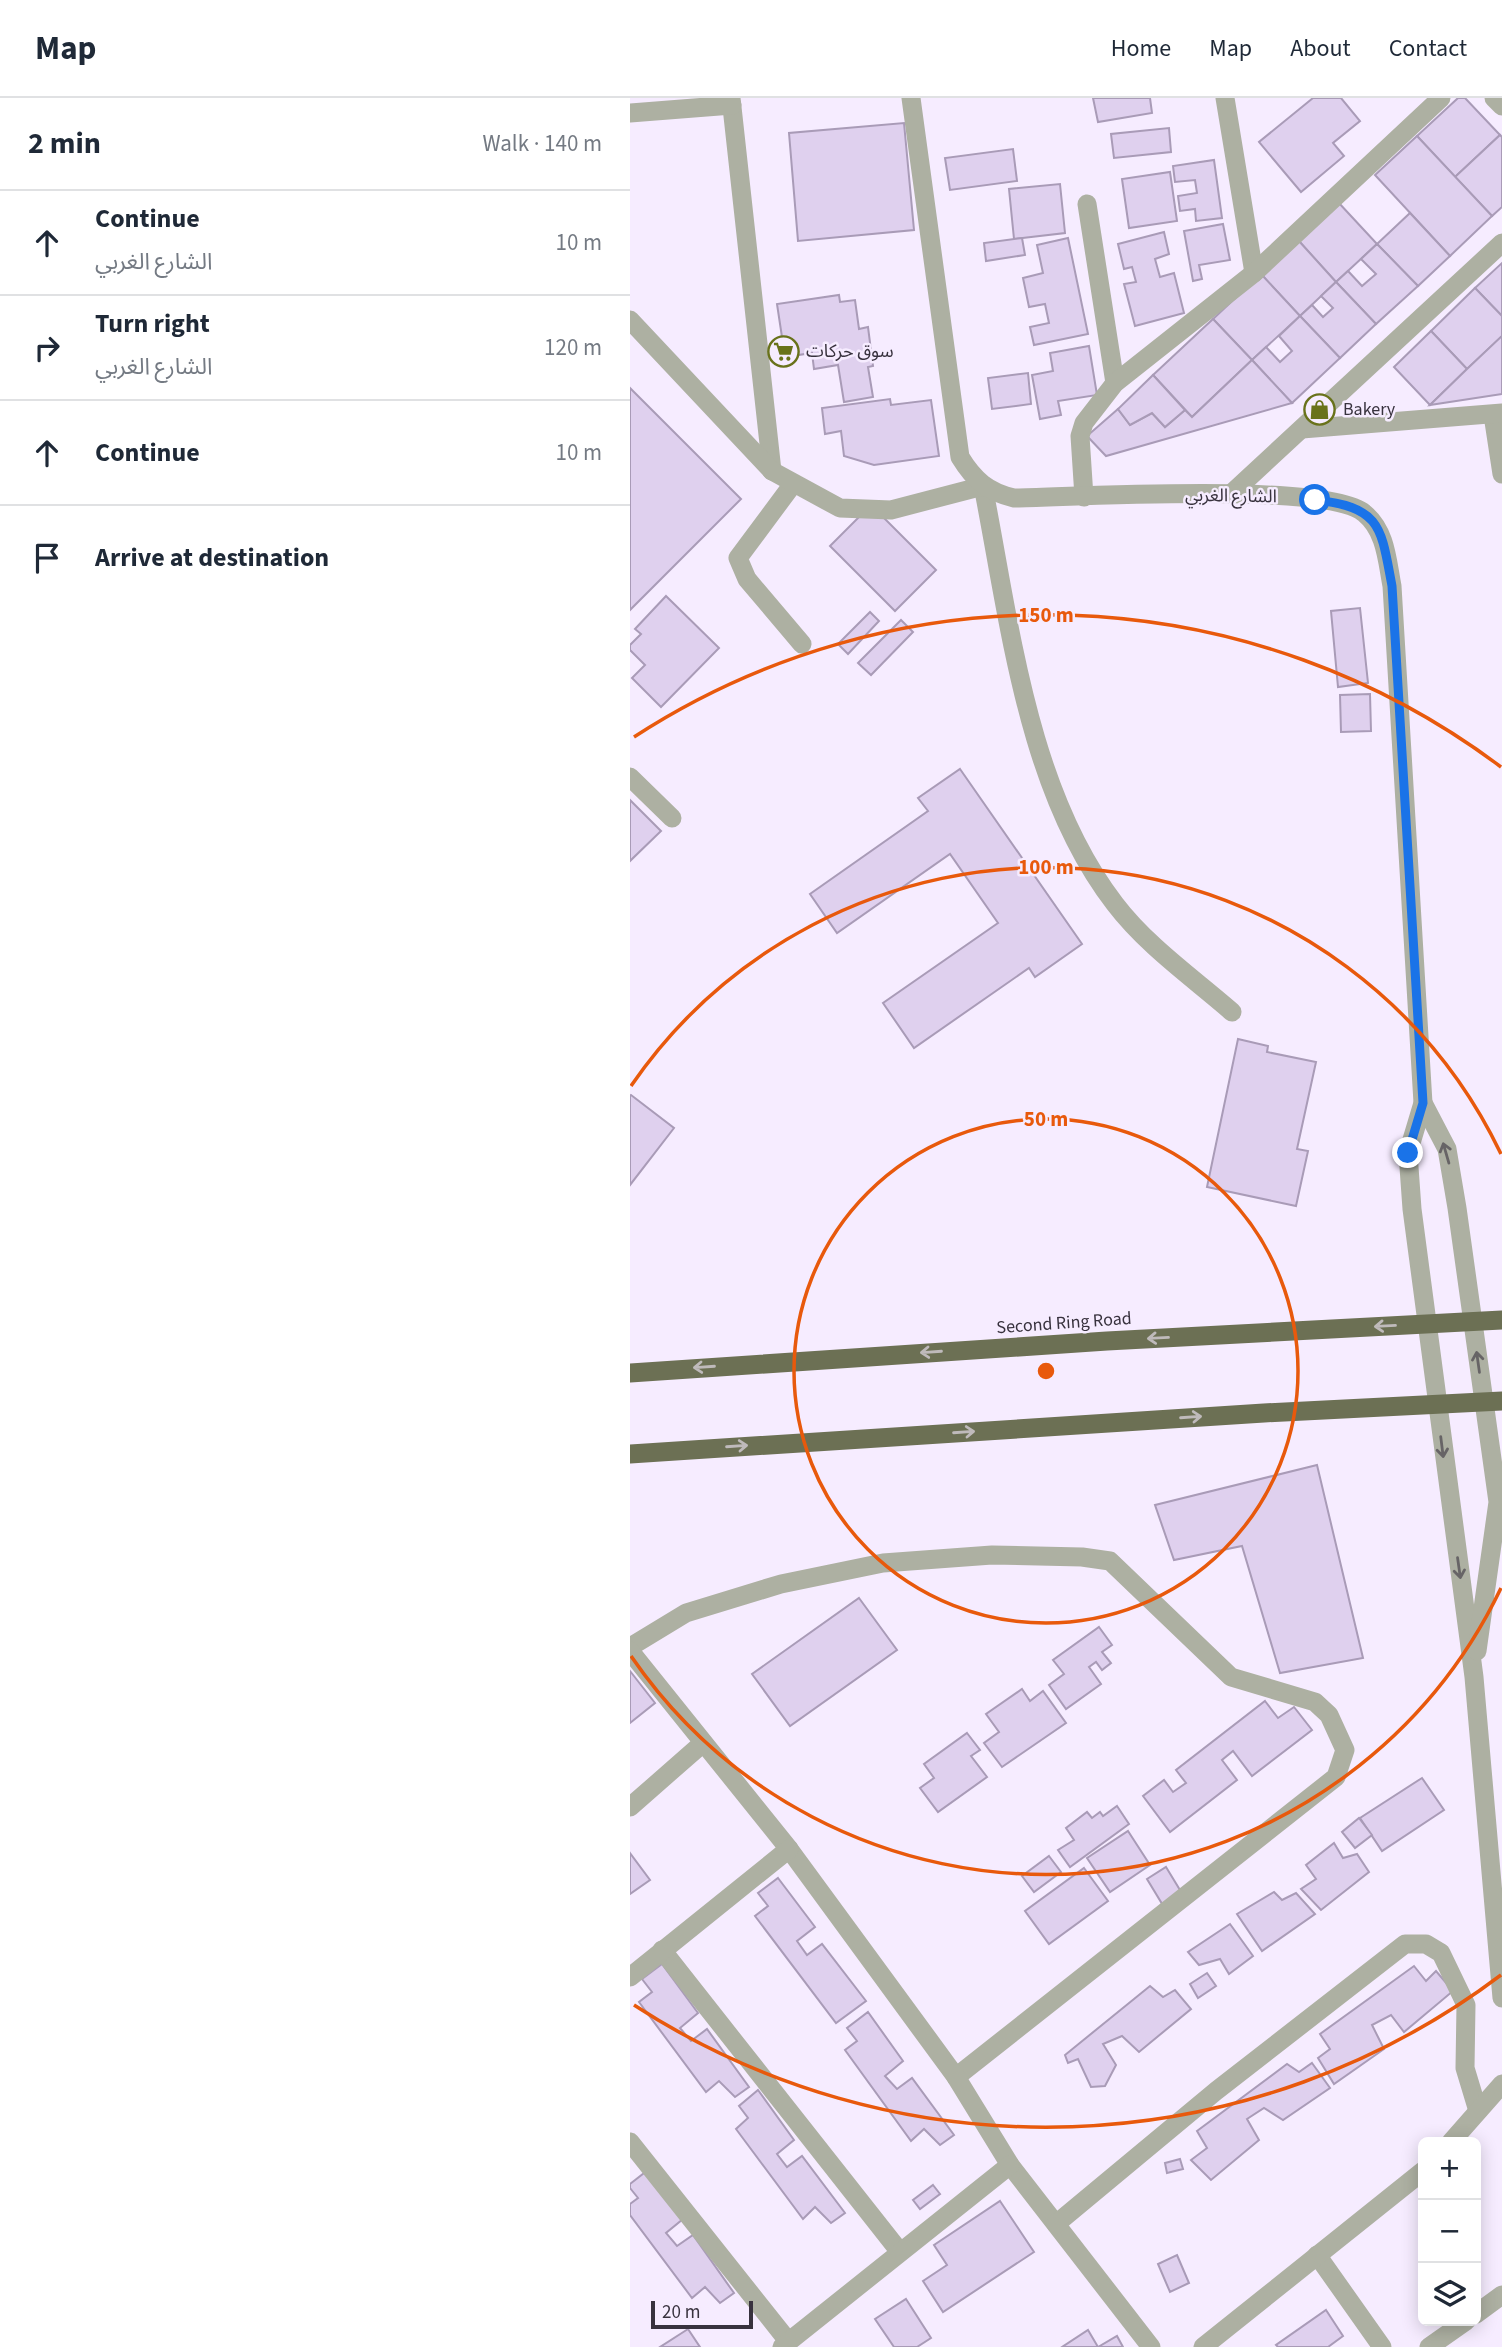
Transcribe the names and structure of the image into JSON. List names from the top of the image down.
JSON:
{
  "streets": {
    "highway": ["Second Ring Road"],
    "street": ["الشارع الغربي"]
  },
  "places": {
    "supermarket": ["سوق حركات"],
    "shop": ["Bakery"]
  },
  "scale_bar": "20 m",
  "page": {
    "header": "Map",
    "nav": [
      "Home",
      "Map",
      "About",
      "Contact"
    ],
    "heading": ["2 min", "Walk · 140 m"],
    "list": [
      ["Continue", "الشارع الغربي", "10 m"],
      ["Turn right", "الشارع الغربي", "120 m"],
      ["Continue", "10 m"],
      "Arrive at destination"
    ],
    "map_buttons": ["+", "−"],
    "scale": "20 m"
  },
  "rings": ["150 m", "100 m", "50 m"]
}
